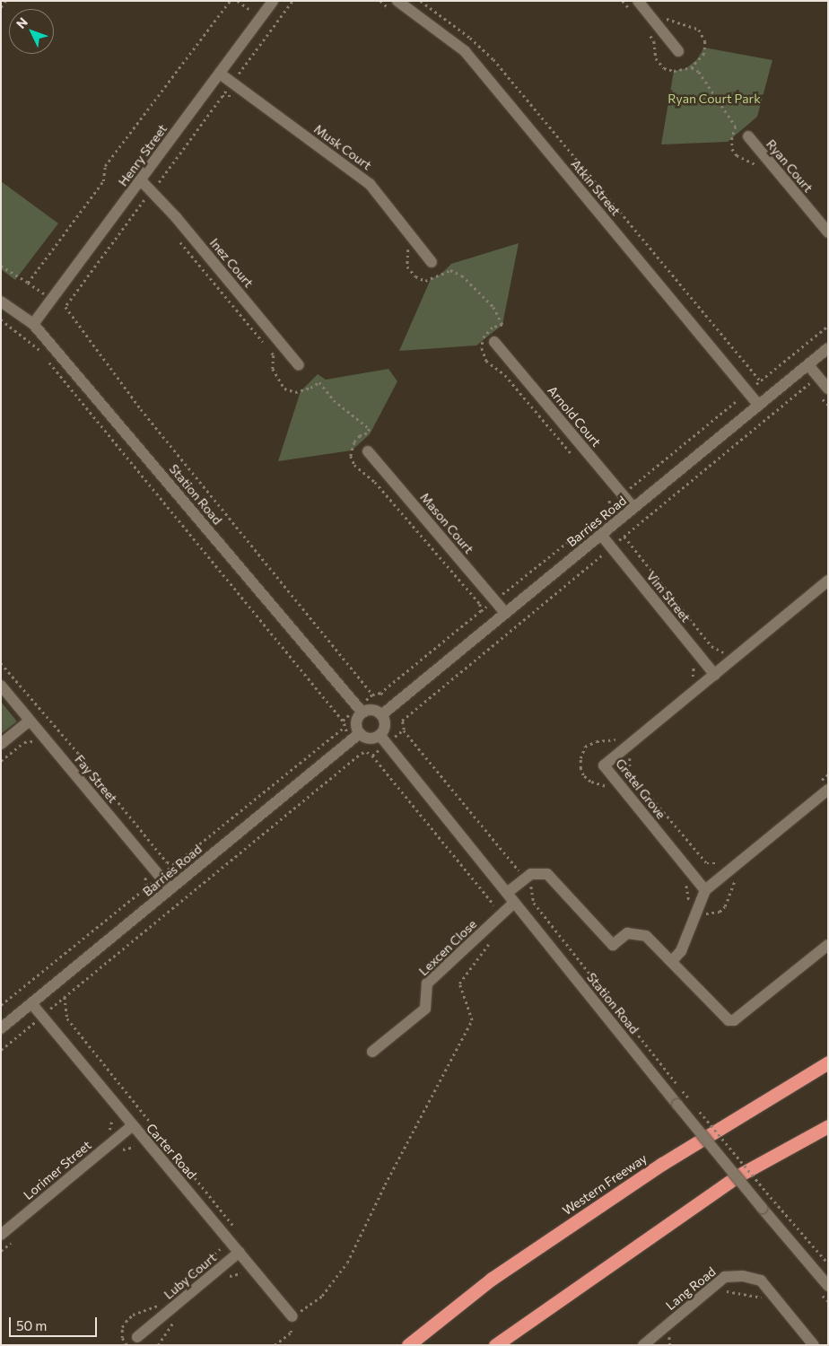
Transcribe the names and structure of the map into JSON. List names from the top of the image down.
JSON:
{
  "streets": {
    "highway": ["Western Freeway"],
    "street": [
      "Musk Court",
      "Henry Street",
      "Ryan Court",
      "Atkin Street",
      "Inez Court",
      "Arnold Court",
      "Station Road",
      "Barries Road",
      "Mason Court",
      "Vim Street",
      "Fay Street",
      "Gretel Grove",
      "Lexcen Close",
      "Carter Road",
      "Lorimer Street",
      "Luby Court",
      "Lang Road"
    ]
  },
  "crossings": [
    ["Musk Court", "Henry Street"],
    ["Henry Street", "Inez Court"],
    ["Henry Street", "Station Road"],
    ["Atkin Street", "Barries Road"],
    ["Arnold Court", "Barries Road"],
    ["Station Road", "Barries Road"],
    ["Station Road", "Lexcen Close"],
    ["Barries Road", "Mason Court"],
    ["Barries Road", "Vim Street"],
    ["Barries Road", "Fay Street"],
    ["Barries Road", "Carter Road"],
    ["Vim Street", "Gretel Grove"],
    ["Carter Road", "Lorimer Street"],
    ["Carter Road", "Luby Court"]
  ],
  "parks": ["Ryan Court Park"],
  "scale_bar": "50 m",
  "north": "top left"
}
